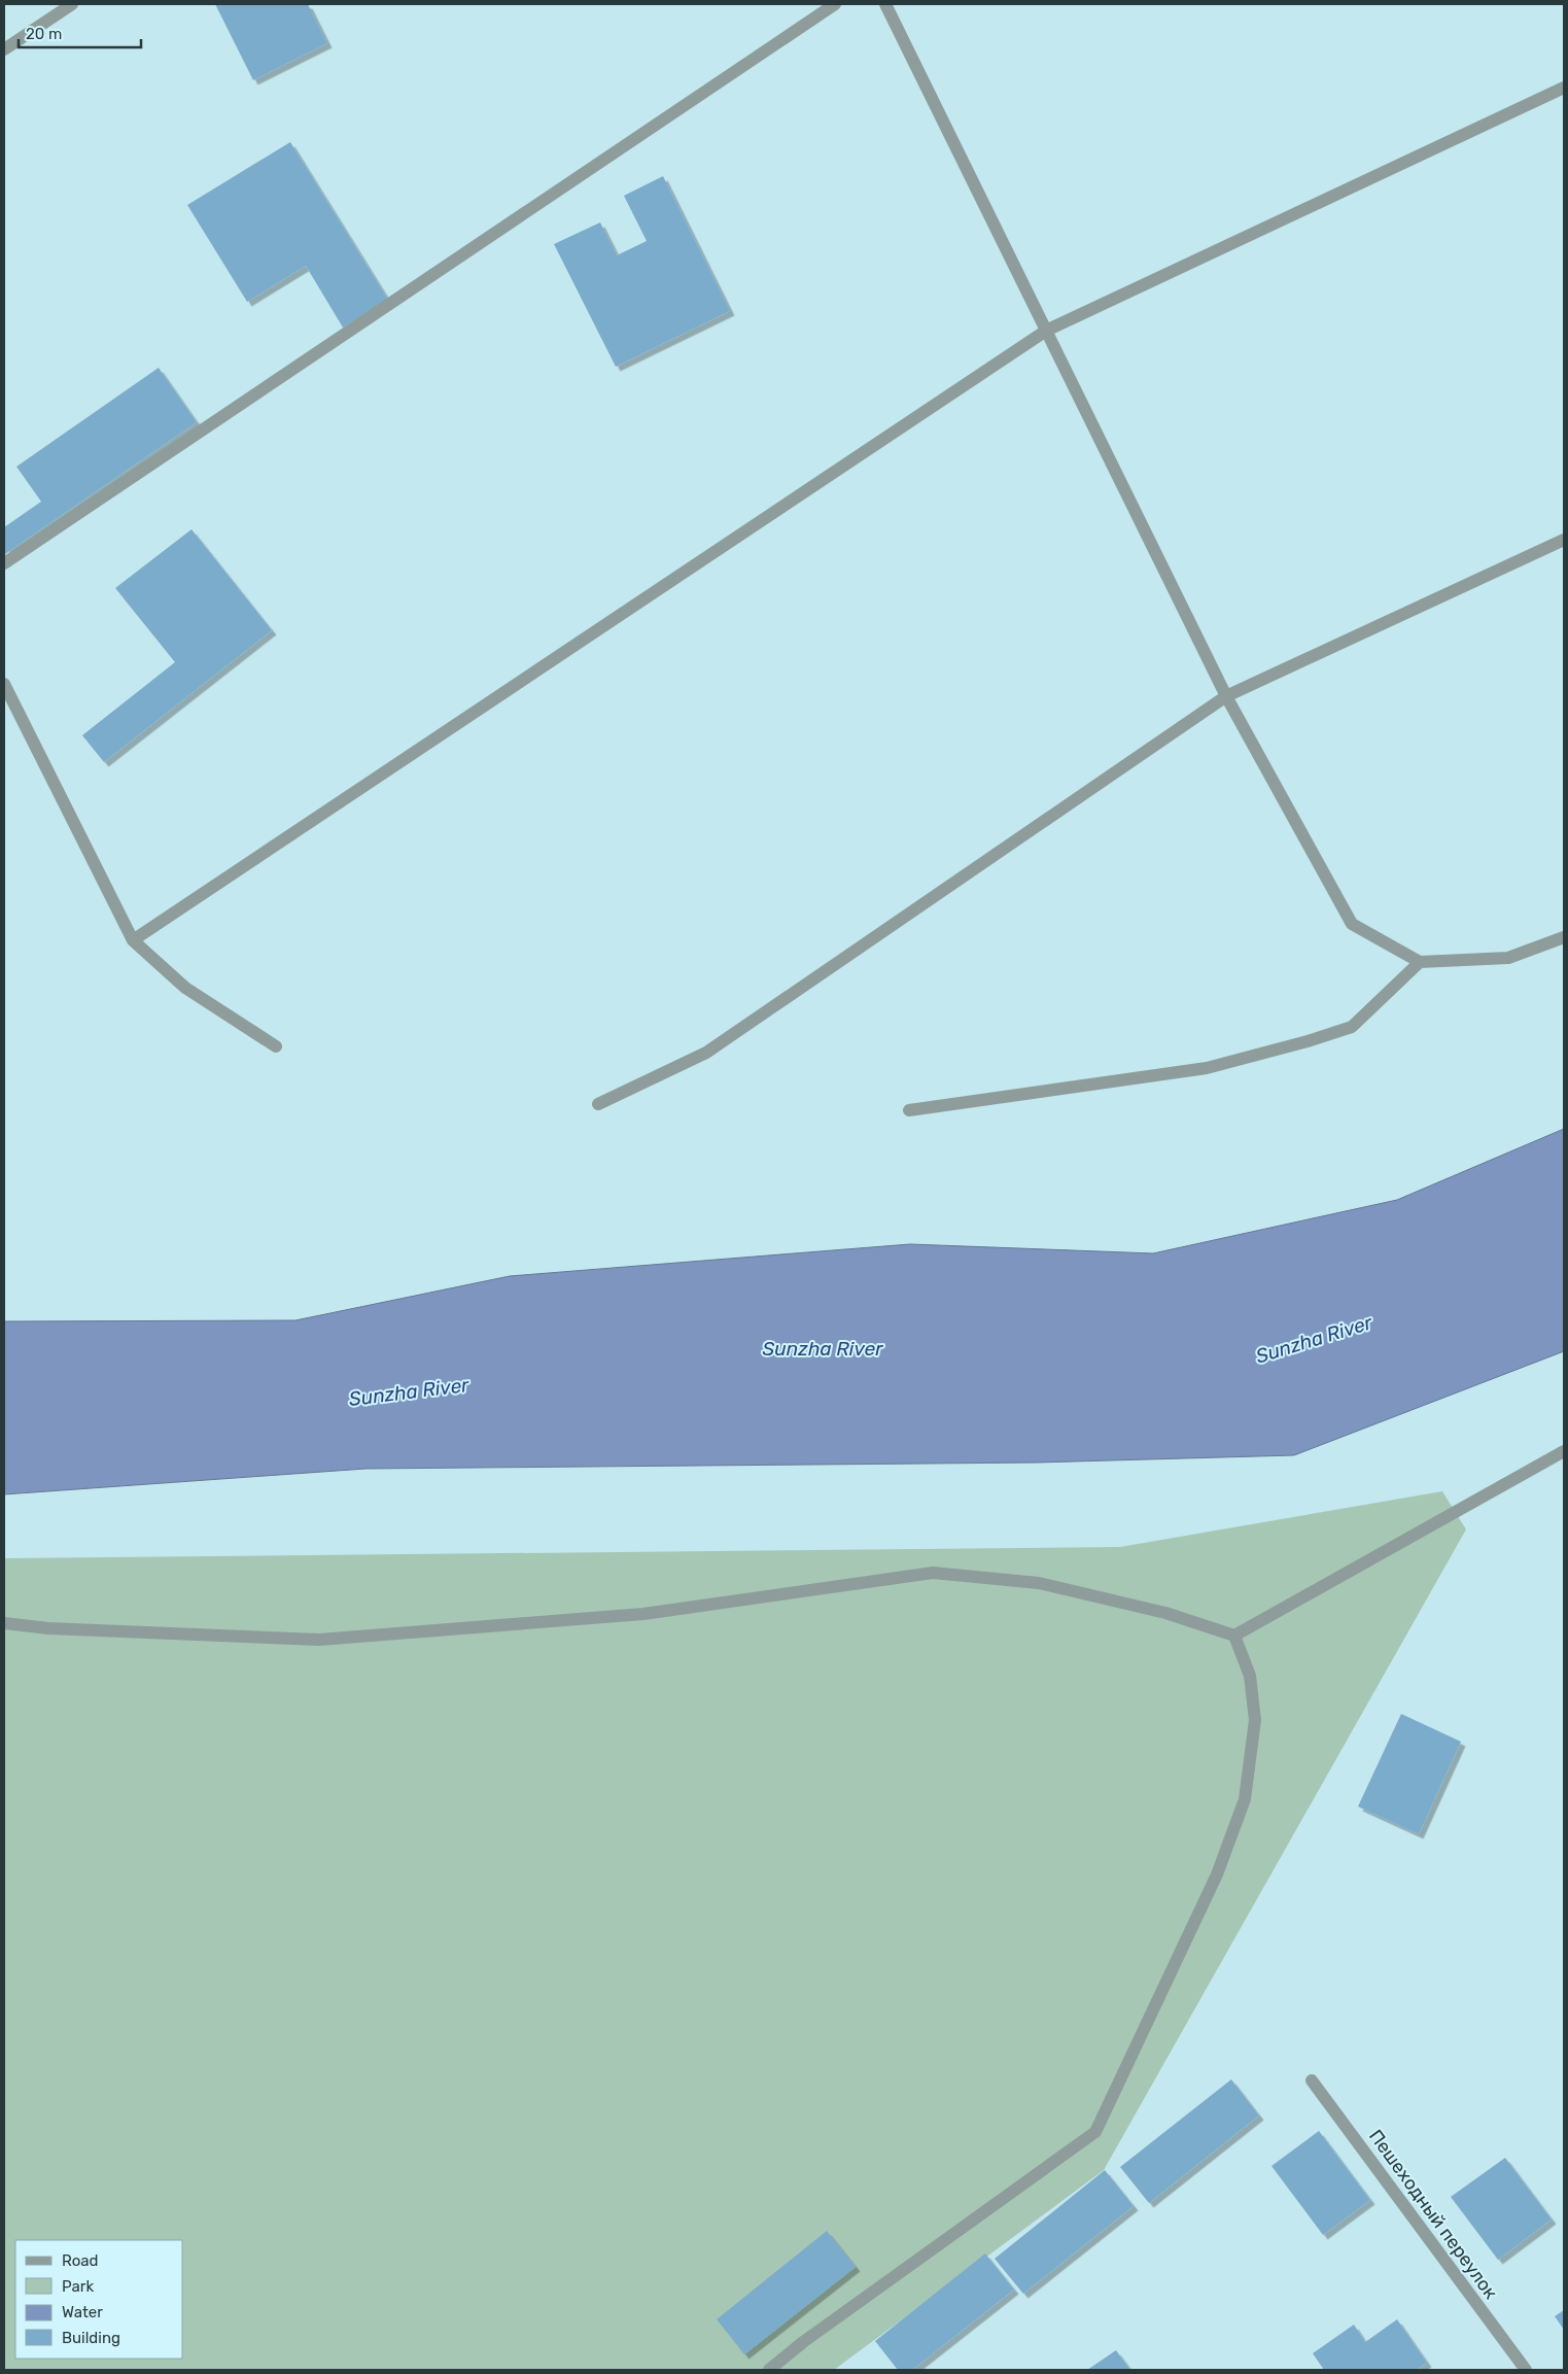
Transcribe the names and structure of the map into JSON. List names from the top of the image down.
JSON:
{
  "streets": {
    "street": ["Пешеходный переулок"]
  },
  "water": ["Sunzha River"],
  "legend": [
    "Road",
    "Park",
    "Water",
    "Building"
  ],
  "scale_bar": "20 m"
}
